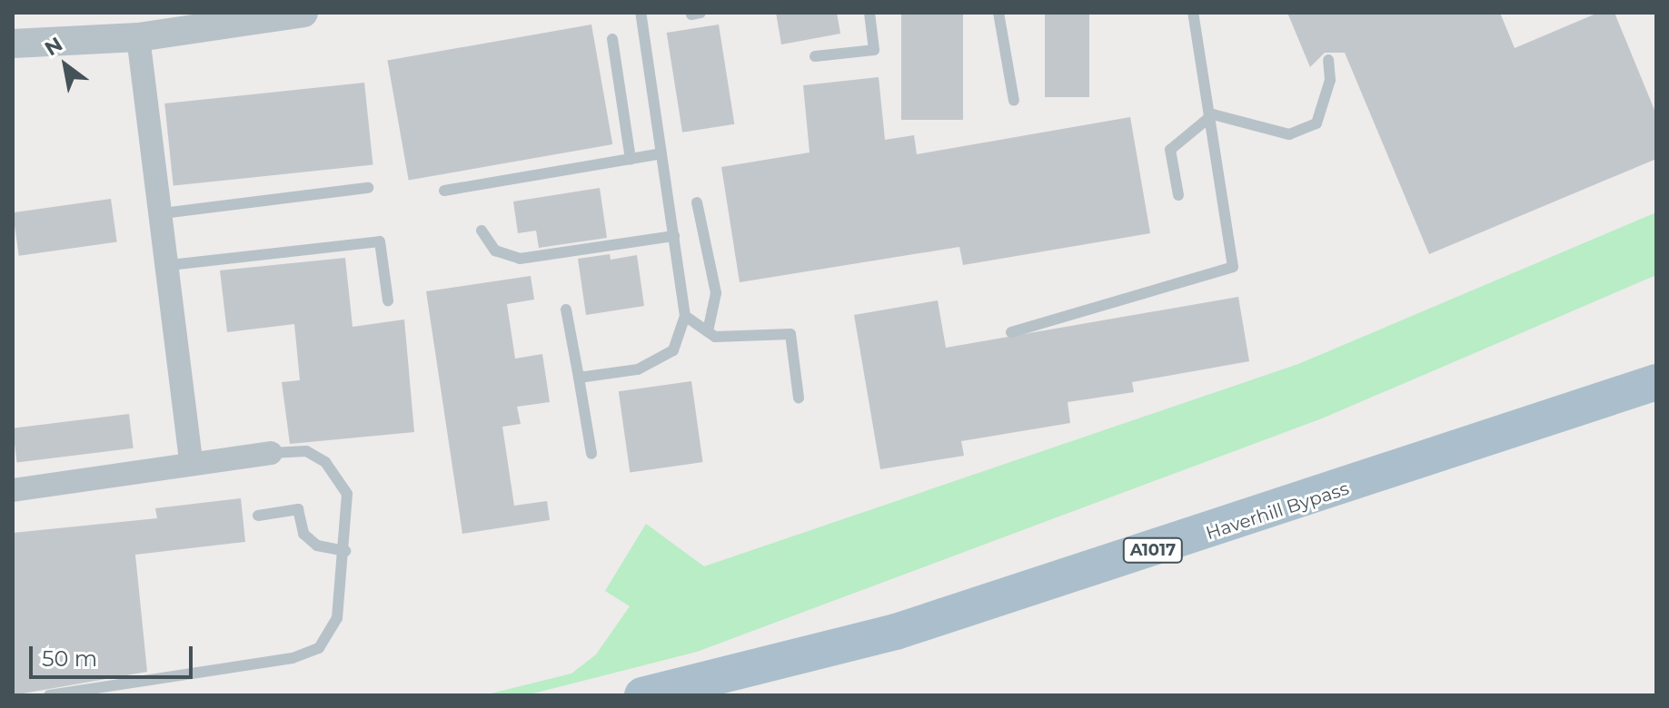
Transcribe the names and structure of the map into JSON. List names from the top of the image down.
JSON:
{
  "streets": {
    "main road": ["Haverhill Bypass", "A1017"]
  },
  "scale_bar": "50 m",
  "north": "top left"
}
